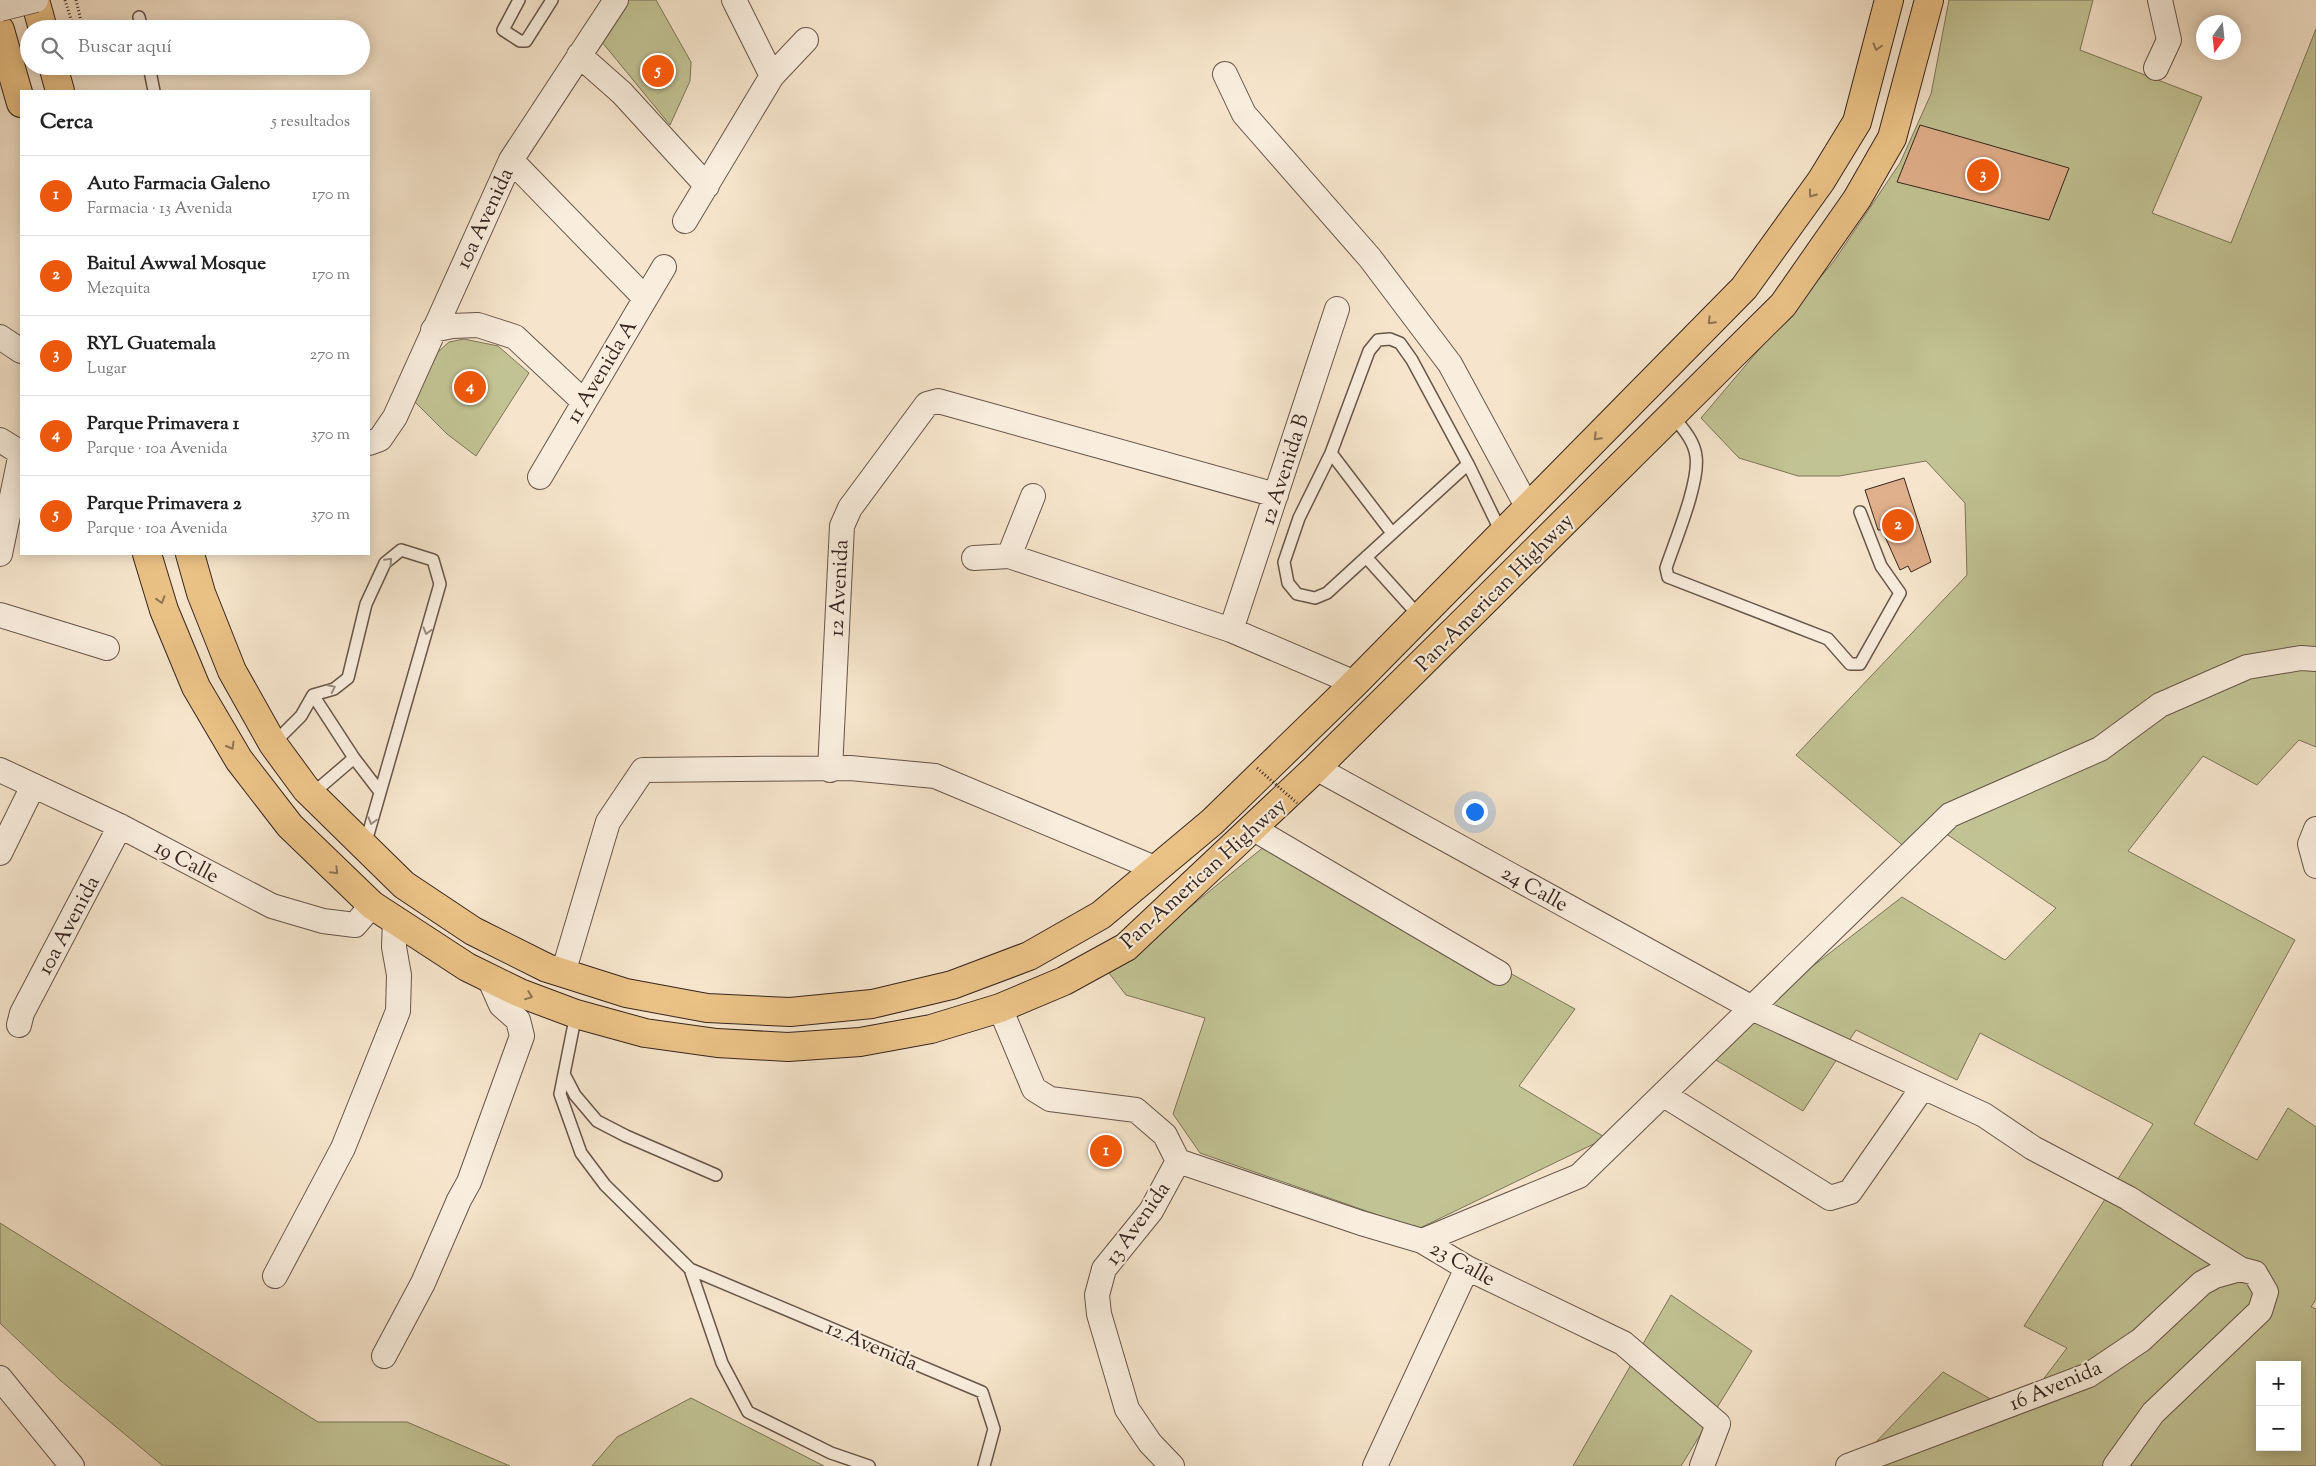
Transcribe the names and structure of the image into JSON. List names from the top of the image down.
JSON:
{
  "streets": {
    "highway": ["Pan-American Highway"],
    "street": [
      "10a Avenida",
      "11 Avenida A",
      "12 Avenida B",
      "12 Avenida",
      "19 Calle",
      "24 Calle",
      "13 Avenida",
      "23 Calle",
      "16 Avenida"
    ]
  },
  "crossings": [
    ["10a Avenida", "19 Calle"],
    ["12 Avenida B", "12 Avenida"],
    ["12 Avenida", "Pan-American Highway"],
    ["Pan-American Highway", "19 Calle"],
    ["Pan-American Highway", "24 Calle"],
    ["Pan-American Highway", "13 Avenida"],
    ["24 Calle", "16 Avenida"],
    ["13 Avenida", "23 Calle"]
  ],
  "north": "bottom",
  "page": {
    "search": "Buscar aquí",
    "pins": [
      "5",
      "3",
      "4",
      "2",
      "1"
    ],
    "heading": ["Cerca", "5 resultados"],
    "list": [
      {
        "mark": "1",
        "name": "Auto Farmacia Galeno",
        "note": "Farmacia · 13 Avenida",
        "value": "170 m"
      },
      {
        "mark": "2",
        "name": "Baitul Awwal Mosque",
        "note": "Mezquita",
        "value": "170 m"
      },
      {
        "mark": "3",
        "name": "RYL Guatemala",
        "note": "Lugar",
        "value": "270 m"
      },
      {
        "mark": "4",
        "name": "Parque Primavera 1",
        "note": "Parque · 10a Avenida",
        "value": "370 m"
      },
      {
        "mark": "5",
        "name": "Parque Primavera 2",
        "note": "Parque · 10a Avenida",
        "value": "370 m"
      }
    ],
    "map_buttons": ["+", "−"]
  }
}
